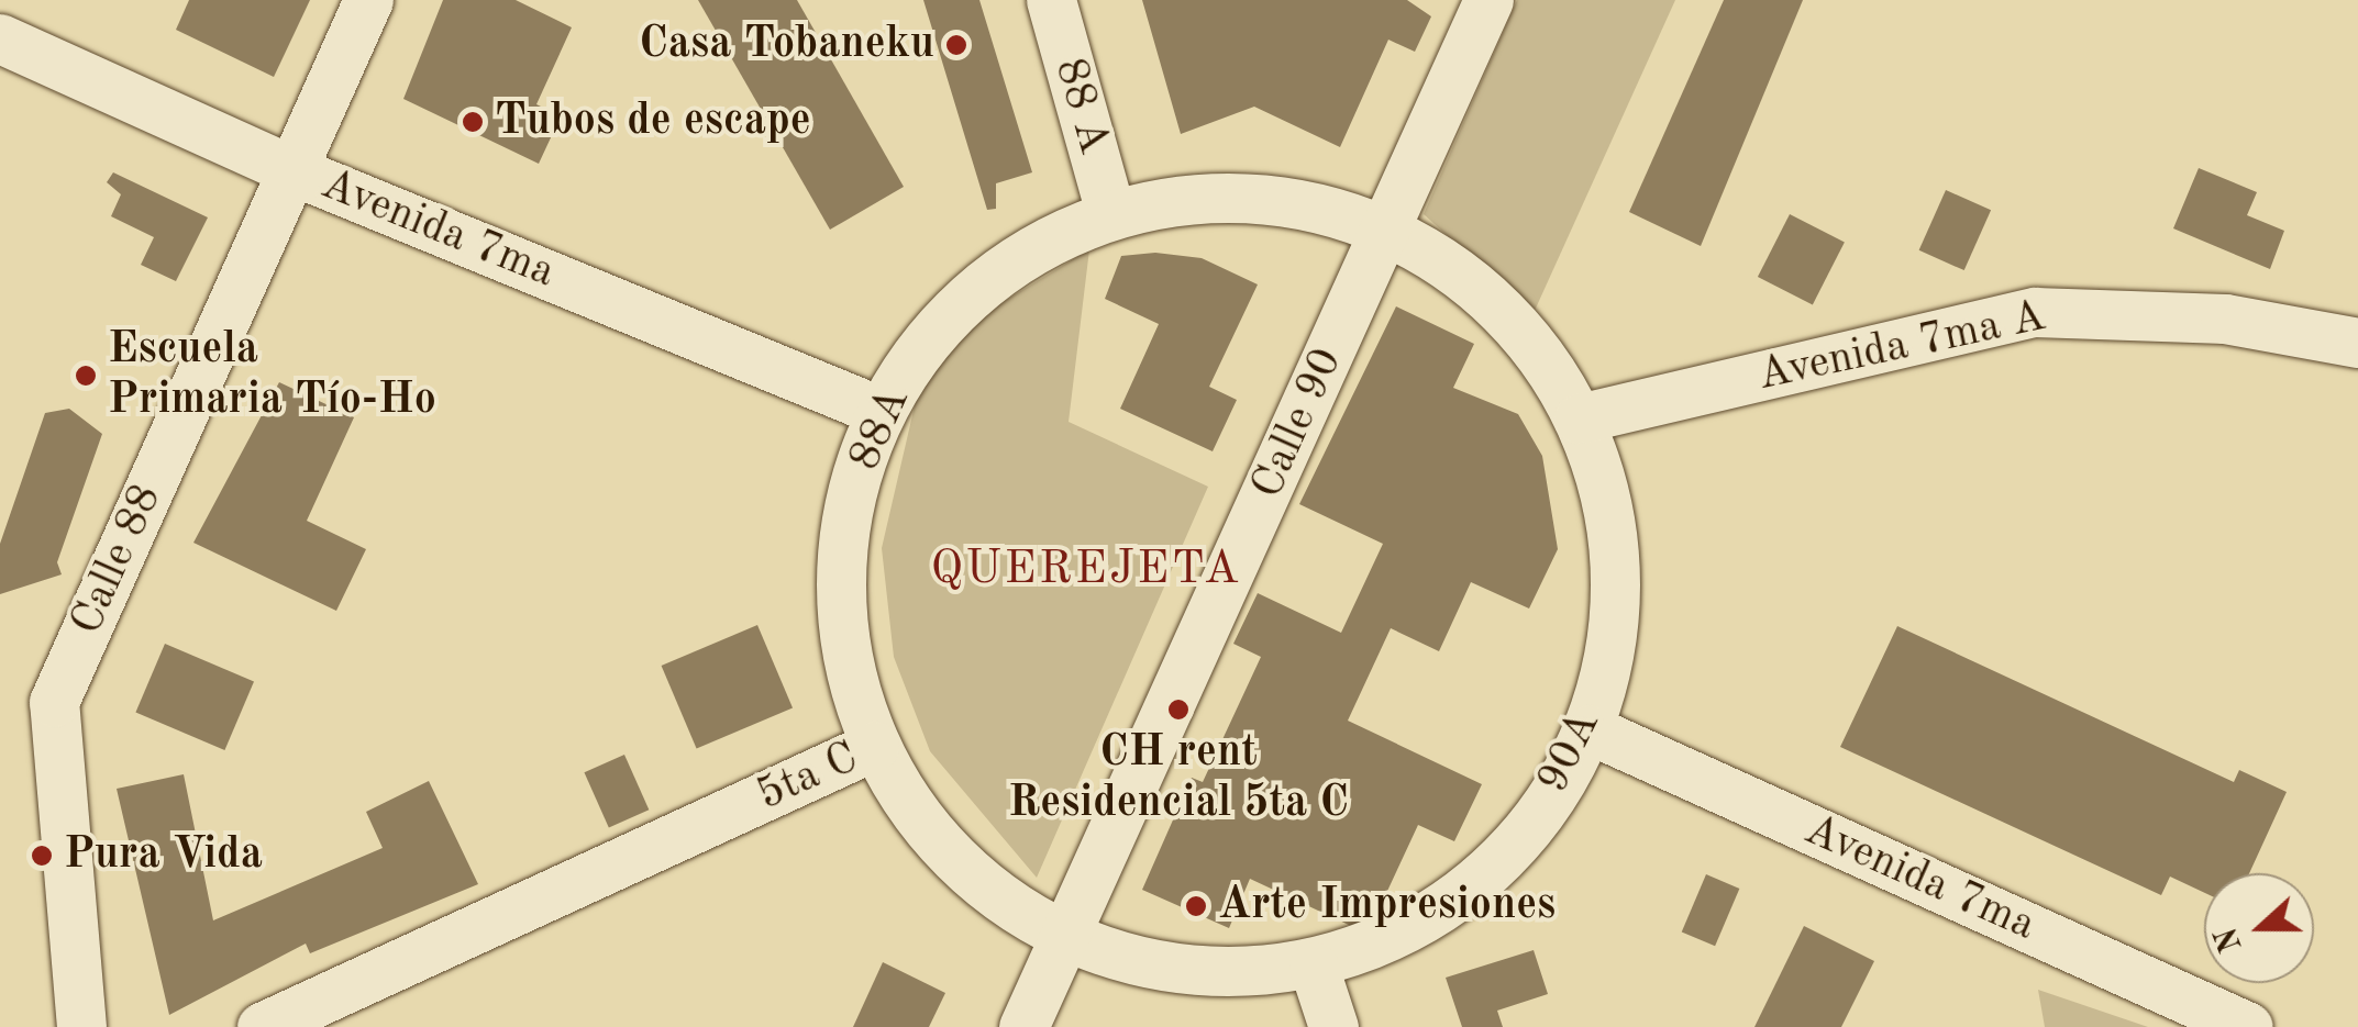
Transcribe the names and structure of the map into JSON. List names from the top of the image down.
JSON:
{
  "streets": {
    "street": [
      "88 A",
      "Avenida 7ma",
      "Avenida 7ma A",
      "Calle 90",
      "88A",
      "Calle 88",
      "90A",
      "5ta C"
    ]
  },
  "crossings": [
    ["88 A", "88A"],
    ["Avenida 7ma", "88A"],
    ["Avenida 7ma", "Calle 88"],
    ["Avenida 7ma", "90A"],
    ["Avenida 7ma A", "90A"],
    ["Calle 90", "88A"],
    ["Calle 90", "90A"],
    ["Calle 90", "5ta C"],
    ["88A", "90A"],
    ["88A", "5ta C"],
    ["90A", "5ta C"]
  ],
  "districts": ["QUEREJETA"],
  "places": [
    "Casa Tobaneku",
    "Tubos de escape",
    "Escuela Primaria Tío-Ho",
    "CH rent Residencial 5ta C",
    "Pura Vida",
    "Arte Impresiones"
  ],
  "north": "left"
}
